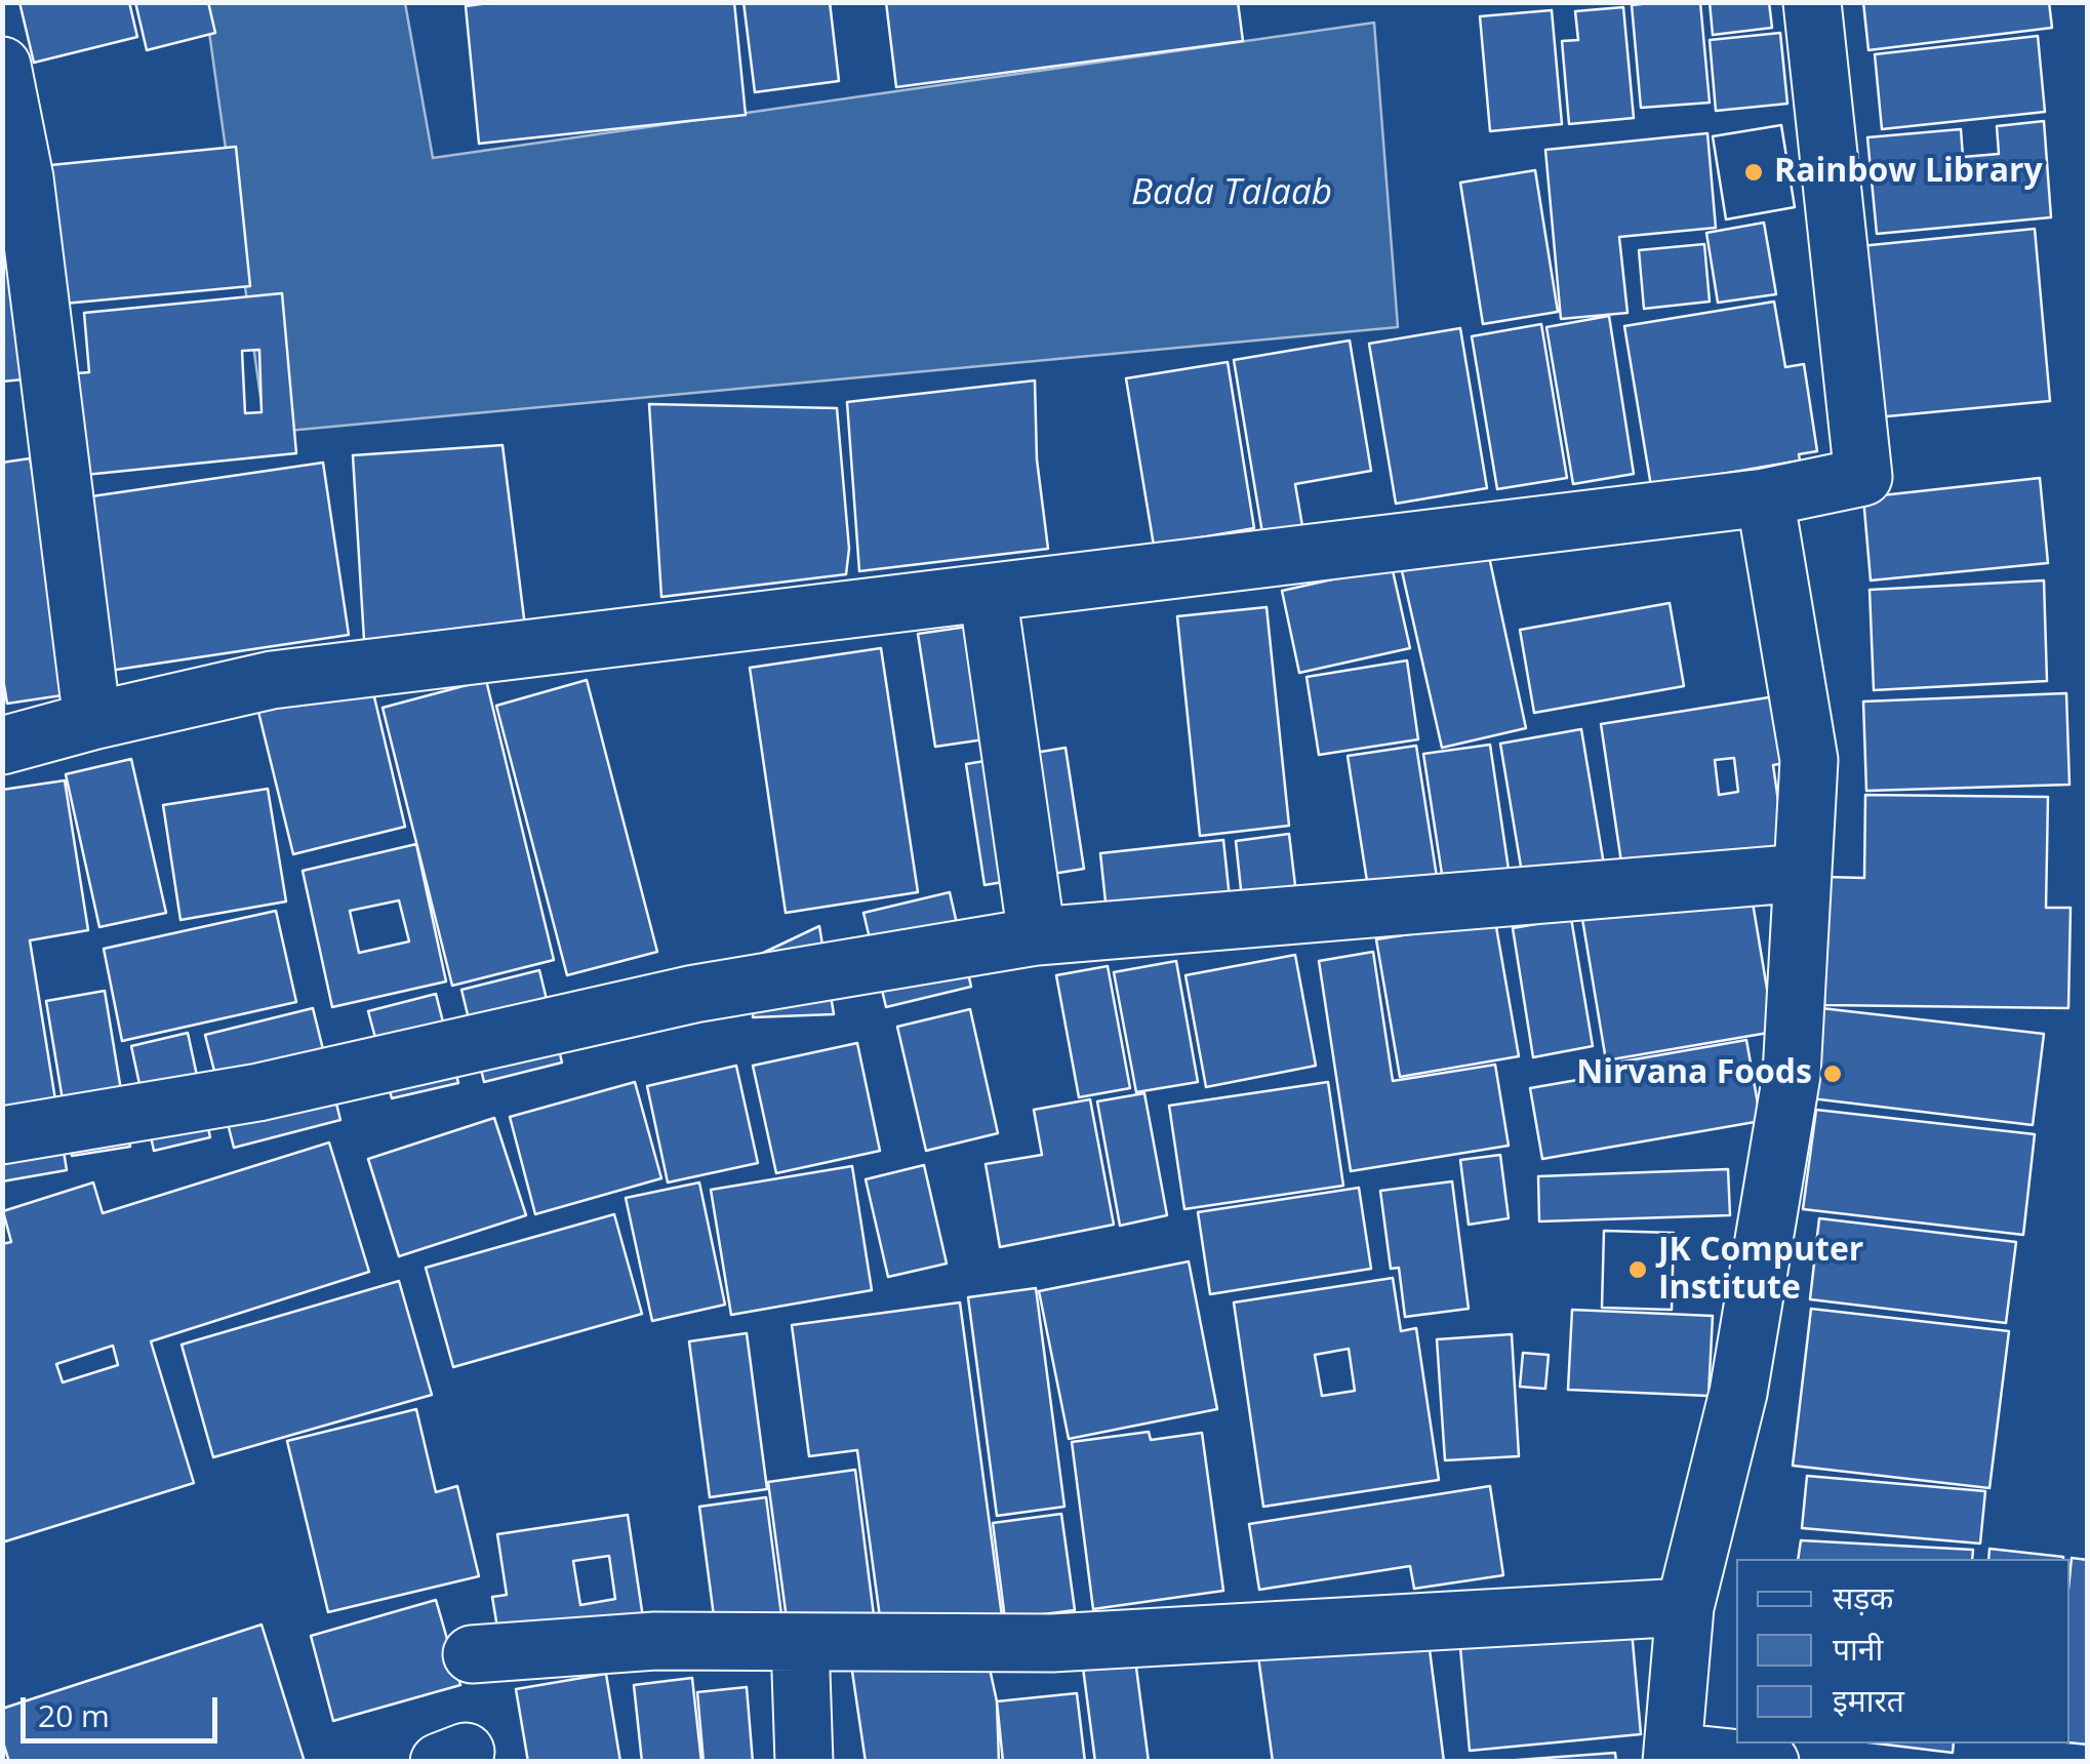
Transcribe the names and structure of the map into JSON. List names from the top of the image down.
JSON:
{
  "water": ["Bada Talaab"],
  "places": ["Rainbow Library", "Nirvana Foods", "JK Computer Institute"],
  "legend": ["सड़क", "पानी", "इमारत"],
  "scale_bar": "20 m"
}
